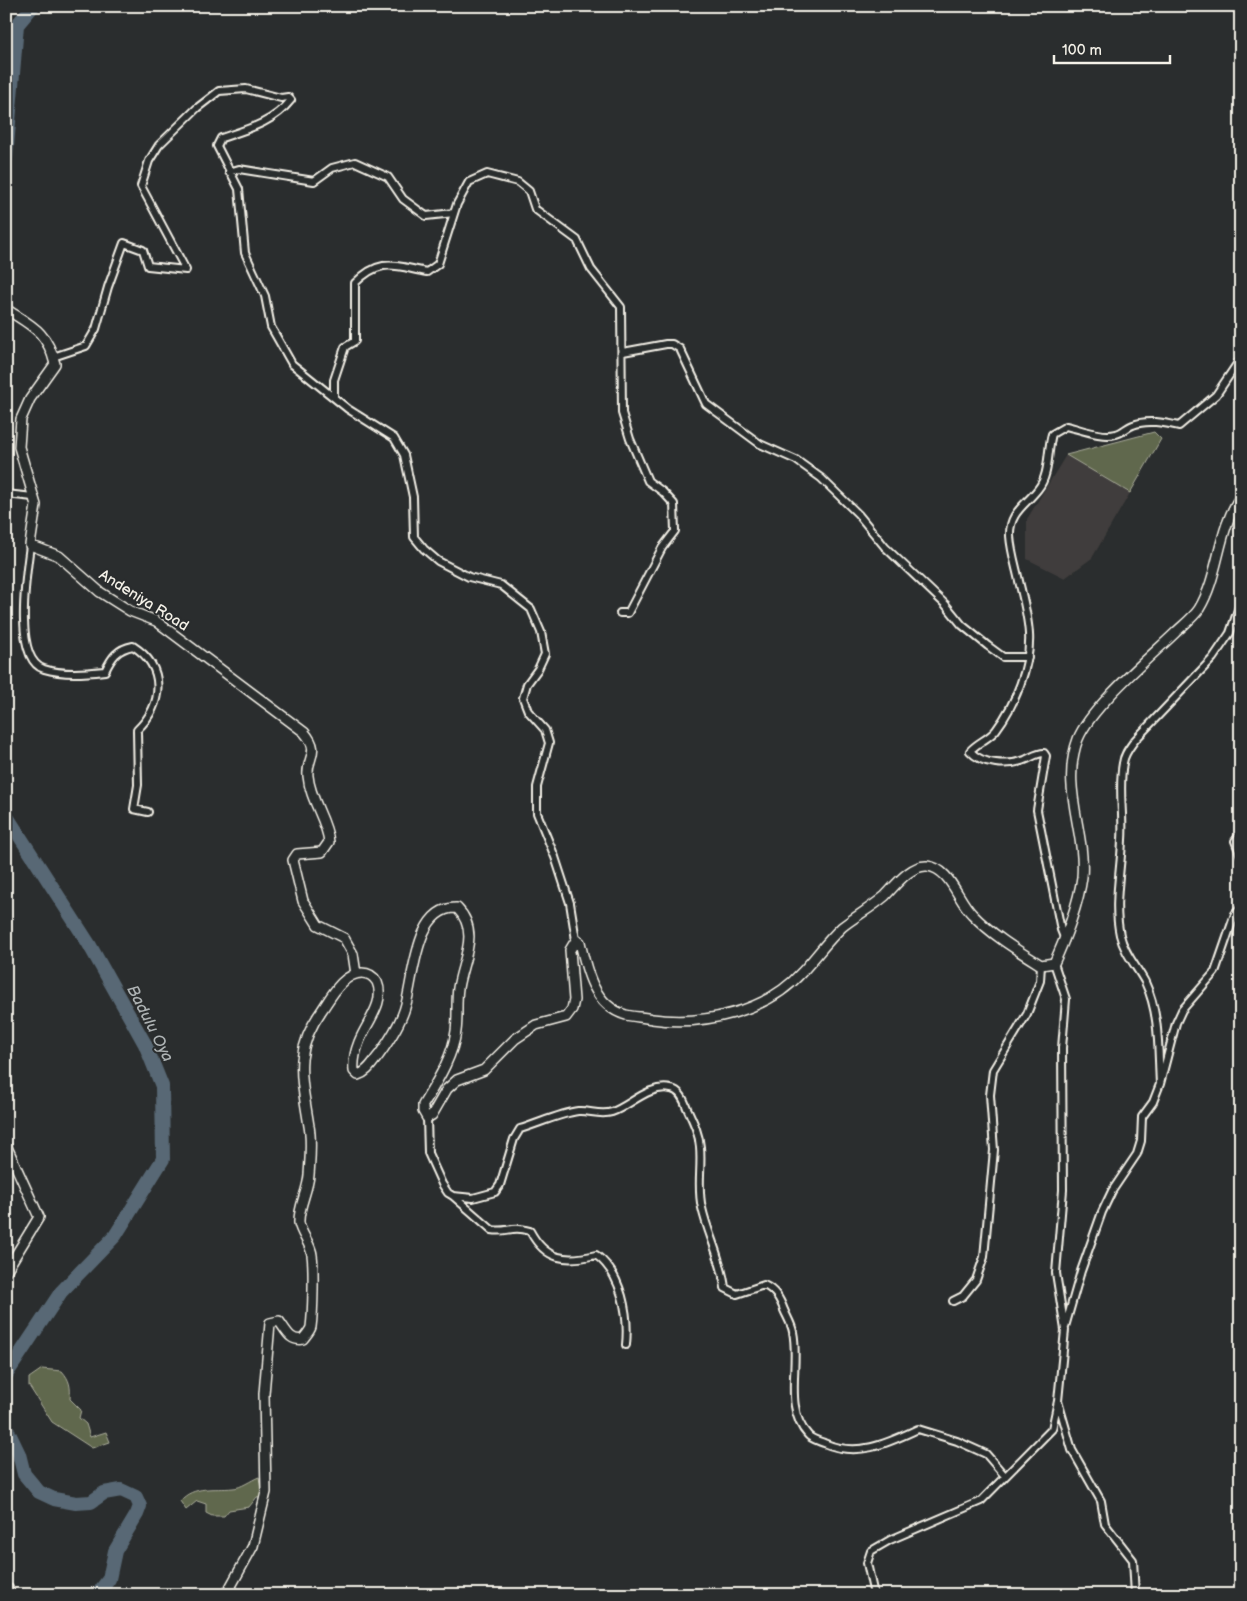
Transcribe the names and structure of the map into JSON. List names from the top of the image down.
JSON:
{
  "streets": {
    "street": ["Andeniya Road"]
  },
  "water": ["Badulu Oya"],
  "scale_bar": "100 m"
}
